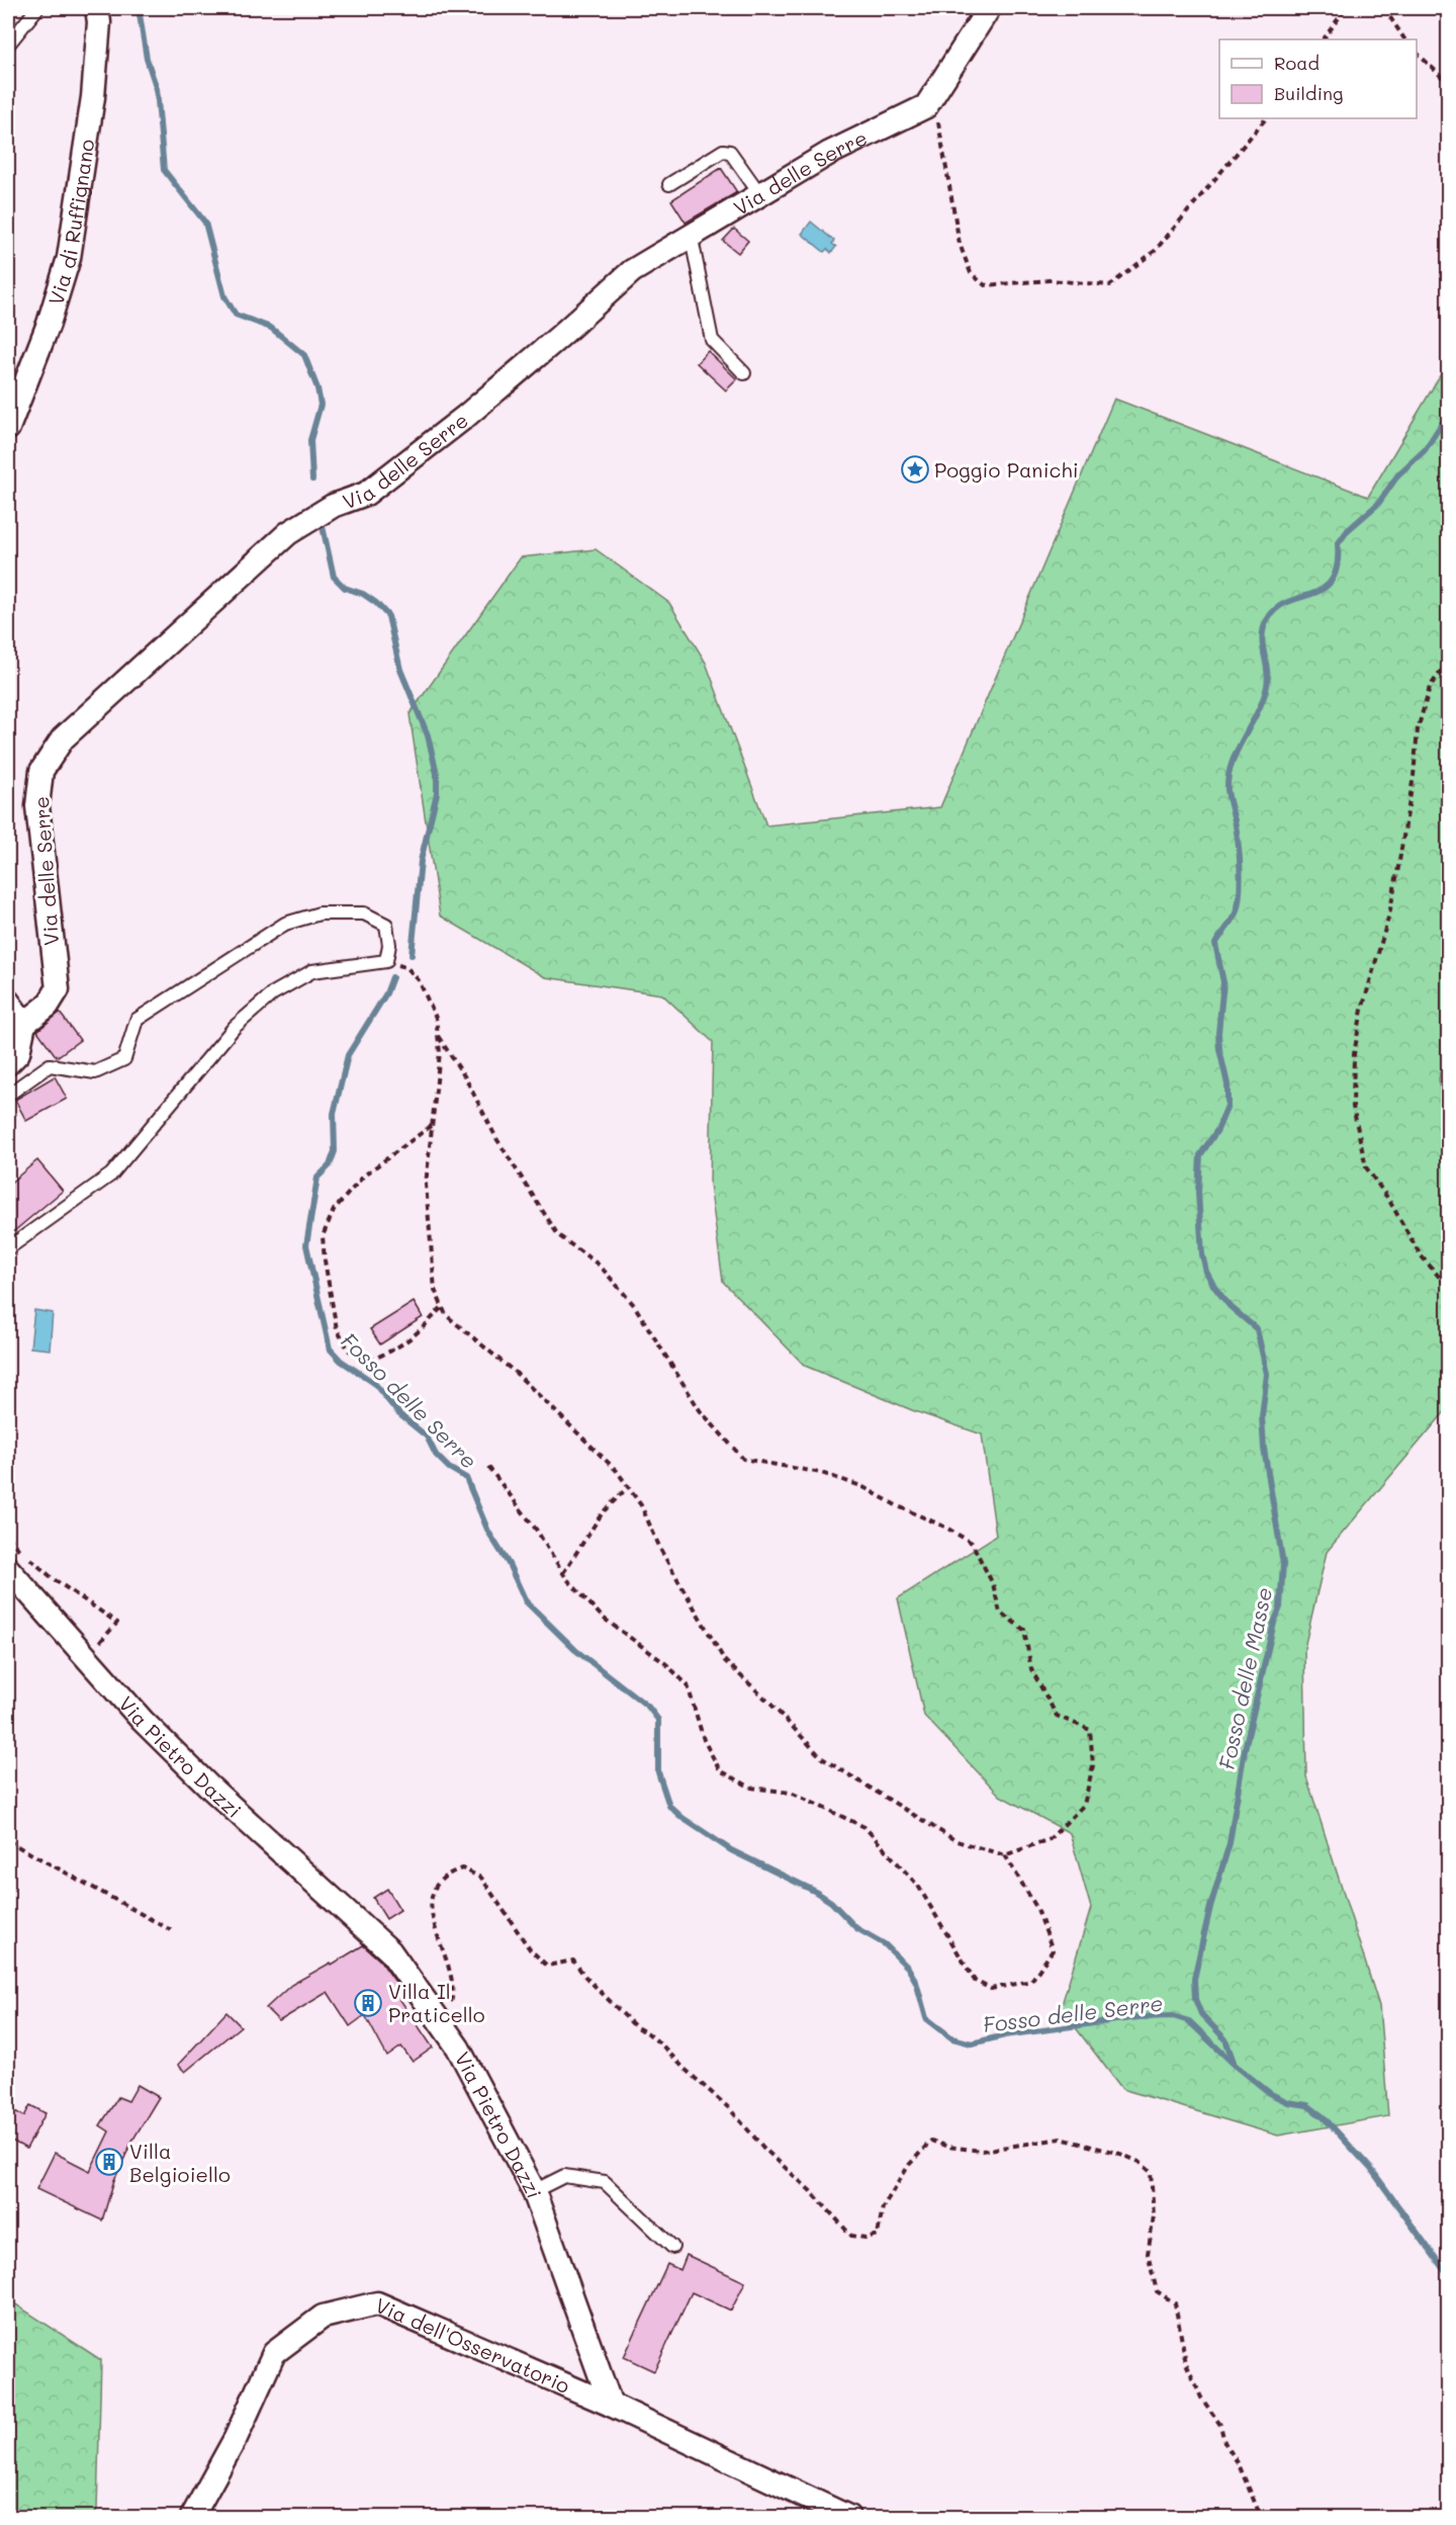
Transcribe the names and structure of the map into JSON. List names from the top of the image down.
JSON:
{
  "streets": {
    "street": [
      "Via delle Serre",
      "Via di Ruffignano",
      "Via Pietro Dazzi",
      "Via dell'Osservatorio"
    ]
  },
  "crossings": [
    ["Via Pietro Dazzi", "Via dell'Osservatorio"]
  ],
  "water": ["Fosso delle Serre", "Fosso delle Masse"],
  "places": {
    "place": ["Poggio Panichi"],
    "building": ["Villa Il Praticello", "Villa Belgioiello"]
  },
  "legend": ["Road", "Building"]
}
